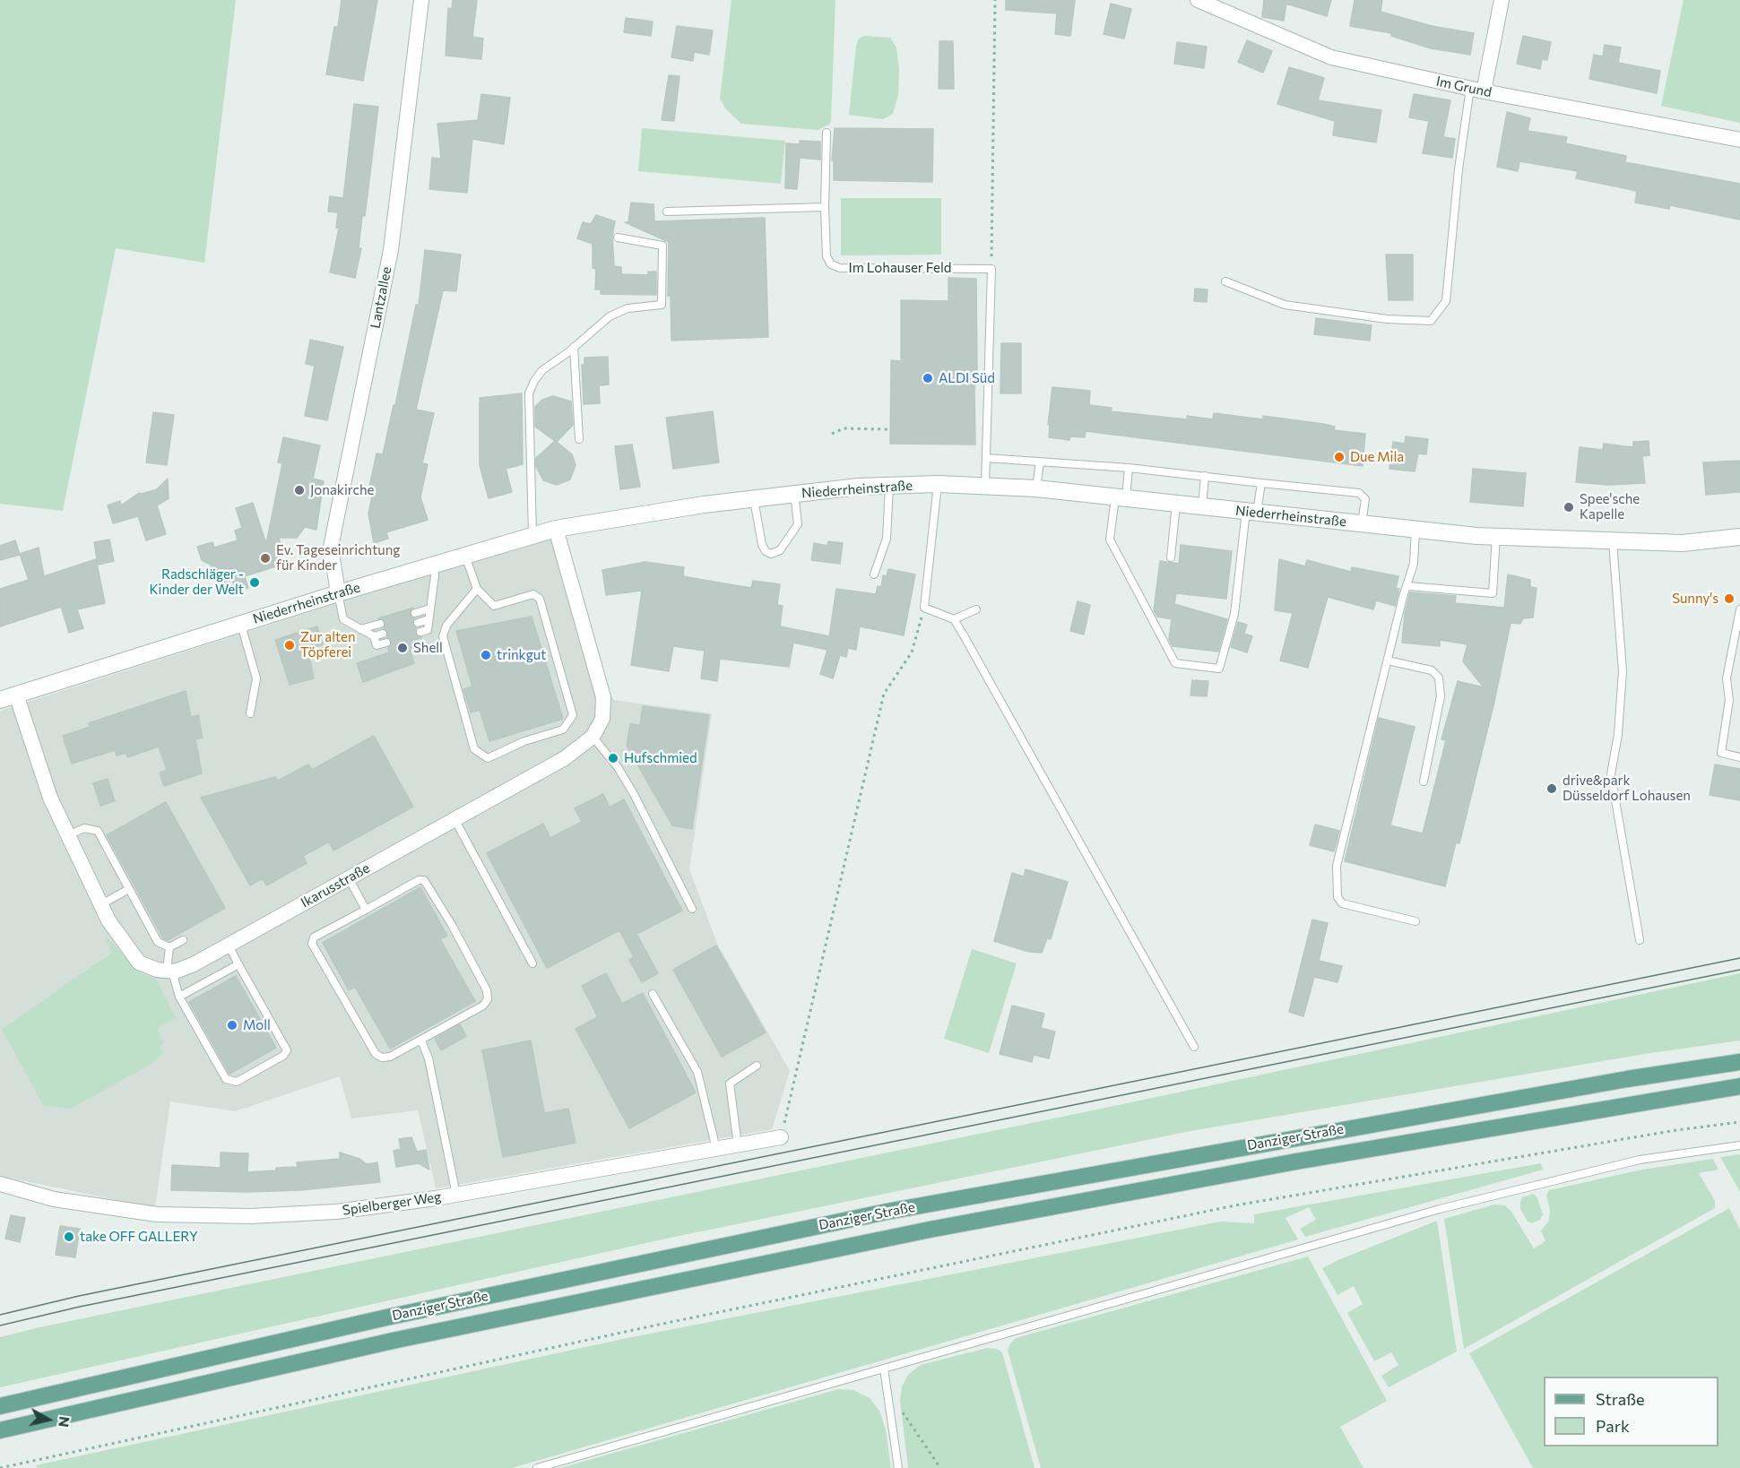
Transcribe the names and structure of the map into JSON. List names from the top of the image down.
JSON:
{
  "streets": {
    "main road": ["Danziger Straße"],
    "street": [
      "Im Grund",
      "Lantzallee",
      "Niederrheinstraße",
      "Ikarusstraße",
      "Spielberger Weg"
    ],
    "lane": ["Im Lohauser Feld"]
  },
  "crossings": [
    ["Lantzallee", "Niederrheinstraße"],
    ["Niederrheinstraße", "Ikarusstraße"]
  ],
  "places": [
    "ALDI Süd",
    "Due Mila",
    "Jonakirche",
    "Spee'sche Kapelle",
    "Ev. Tageseinrichtung für Kinder",
    "Radschläger - Kinder der Welt",
    "Sunny's",
    "Zur alten Töpferei",
    "Shell",
    "trinkgut",
    "Hufschmied",
    "drive&park Düsseldorf Lohausen",
    "Moll",
    "take OFF GALLERY"
  ],
  "legend": ["Straße", "Park"],
  "north": "right"
}
